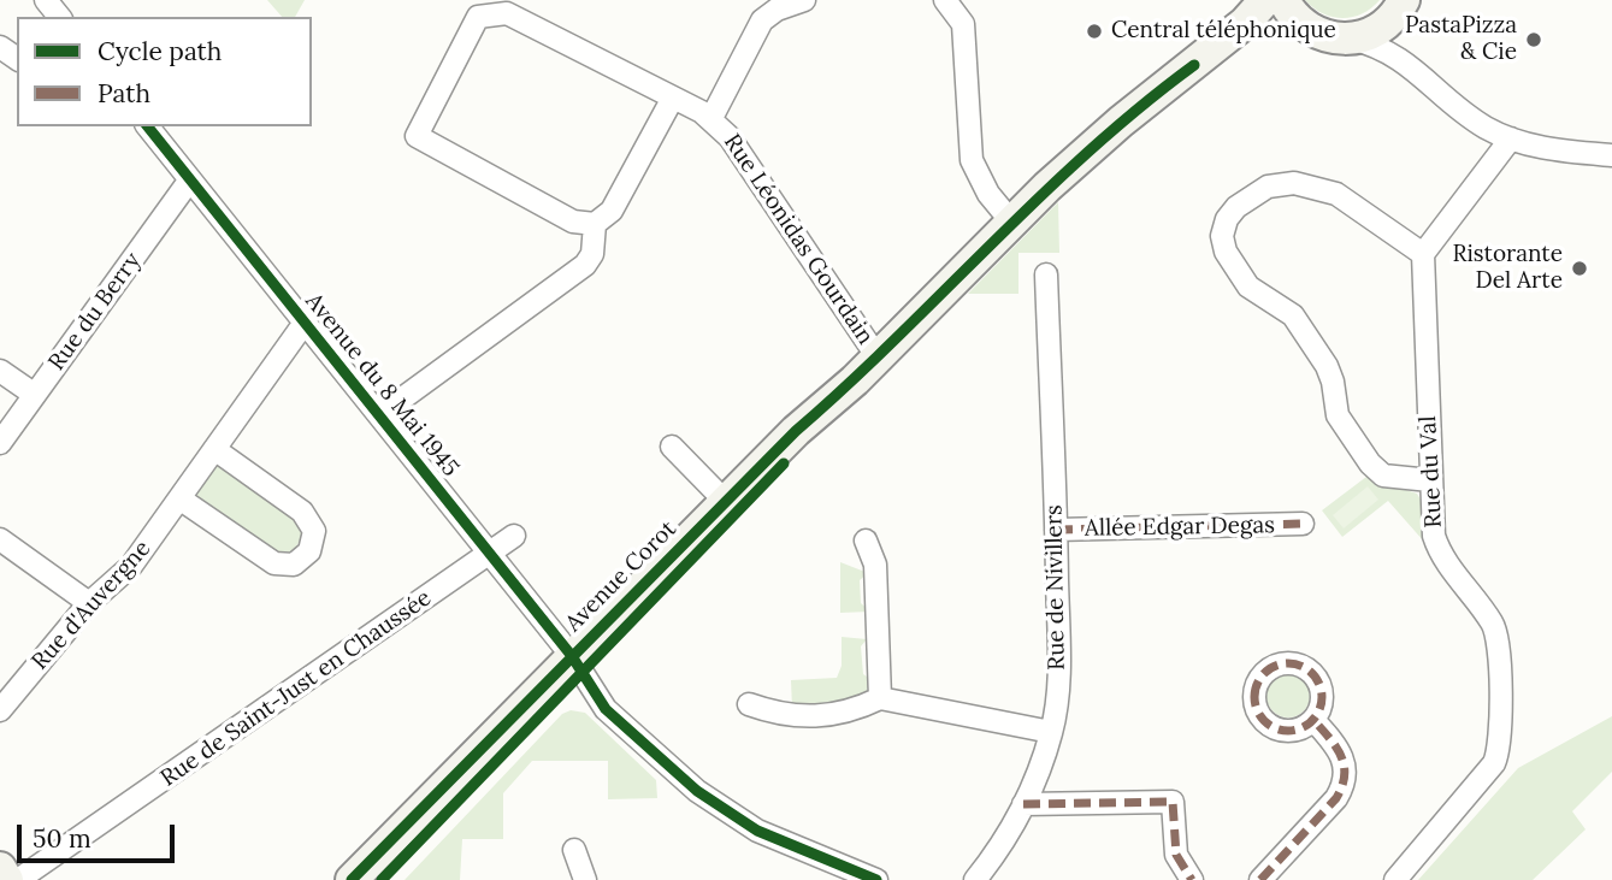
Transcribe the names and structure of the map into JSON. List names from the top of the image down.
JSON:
{
  "streets": {
    "street": [
      "Rue Léonidas Gourdain",
      "Rue du Berry",
      "Avenue du 8 Mai 1945",
      "Rue du Val",
      "Allée Edgar Degas",
      "Avenue Corot",
      "Rue de Nivillers",
      "Rue d'Auvergne",
      "Rue de Saint-Just en Chaussée"
    ]
  },
  "crossings": [
    ["Rue Léonidas Gourdain", "Avenue Corot"],
    ["Rue du Berry", "Avenue du 8 Mai 1945"],
    ["Avenue du 8 Mai 1945", "Avenue Corot"],
    ["Avenue du 8 Mai 1945", "Rue d'Auvergne"],
    ["Avenue du 8 Mai 1945", "Rue de Saint-Just en Chaussée"],
    ["Allée Edgar Degas", "Rue de Nivillers"]
  ],
  "places": ["Central téléphonique", "PastaPizza & Cie", "Ristorante Del Arte"],
  "legend": ["Cycle path", "Path"],
  "scale_bar": "50 m"
}
